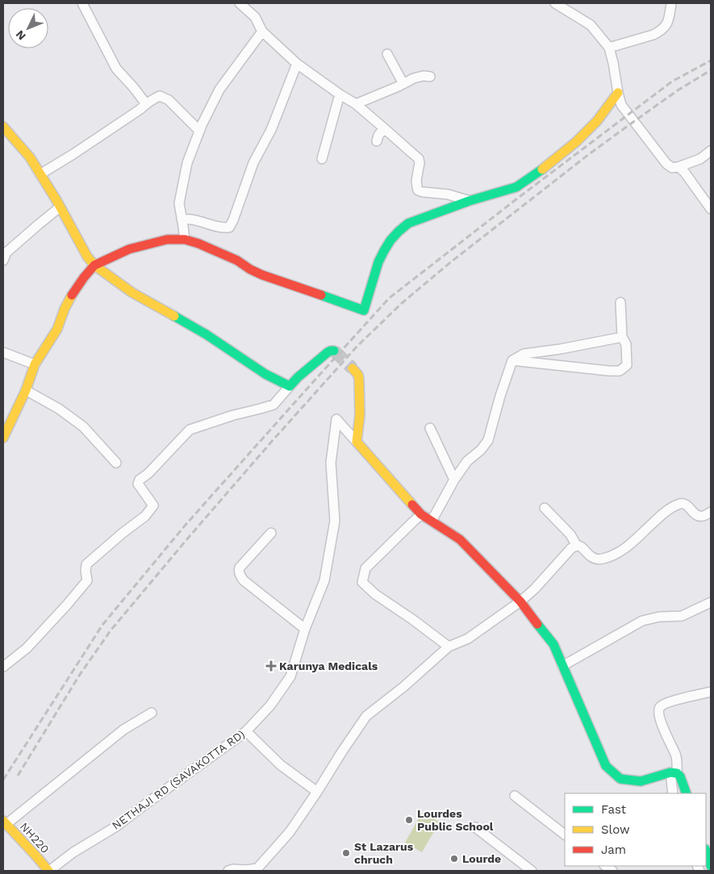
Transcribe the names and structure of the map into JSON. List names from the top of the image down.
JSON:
{
  "streets": {
    "main road": ["NH220"],
    "street": ["NETHAJI RD (SAVAKOTTA RD)"]
  },
  "crossings": [
    ["NETHAJI RD (SAVAKOTTA RD)", "NH220"]
  ],
  "places": {
    "health": ["Karunya Medicals"],
    "other": ["Lourdes Public School", "St Lazarus chruch", "Lourde"]
  },
  "legend": ["Fast", "Slow", "Jam"],
  "north": "bottom left"
}
